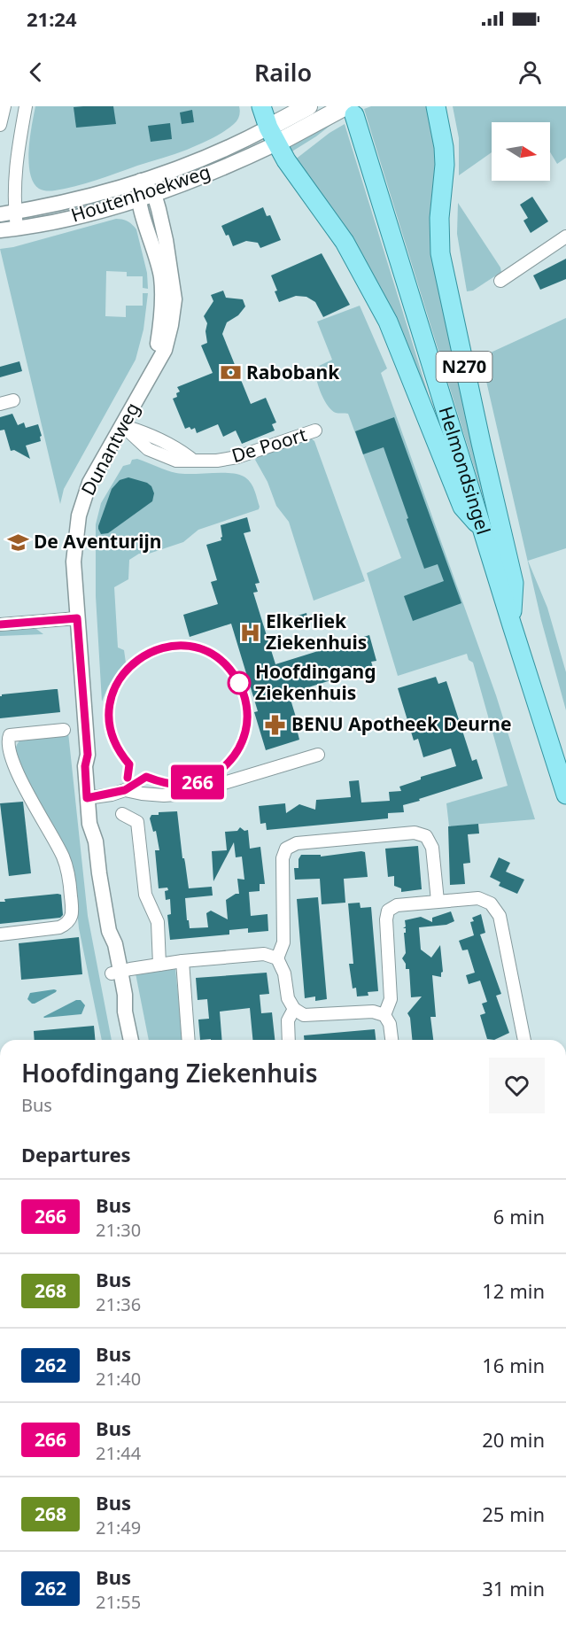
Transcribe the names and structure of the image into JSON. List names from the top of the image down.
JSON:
{
  "streets": {
    "main road": ["N270", "Helmondsingel"],
    "street": ["Houtenhoekweg", "De Poort", "Dunantweg"]
  },
  "crossings": [
    ["Houtenhoekweg", "N270"],
    ["Houtenhoekweg", "Dunantweg"],
    ["N270", "Helmondsingel"],
    ["De Poort", "Dunantweg"]
  ],
  "places": {
    "bank": ["Rabobank"],
    "school or university": ["De Aventurijn"],
    "hospital": ["Elkerliek Ziekenhuis"],
    "other": ["Hoofdingang Ziekenhuis"],
    "pharmacy": ["BENU Apotheek Deurne"]
  },
  "lines": ["bus line 266"],
  "north": "right",
  "page": {
    "status": "21:24",
    "header": "Railo",
    "on_map": "266",
    "heading": [
      ["Hoofdingang Ziekenhuis", "Bus"],
      "Departures"
    ],
    "list": [
      {
        "mark": "266",
        "name": "Bus",
        "note": "21:30",
        "value": "6 min"
      },
      {
        "mark": "268",
        "name": "Bus",
        "note": "21:36",
        "value": "12 min"
      },
      {
        "mark": "262",
        "name": "Bus",
        "note": "21:40",
        "value": "16 min"
      },
      {
        "mark": "266",
        "name": "Bus",
        "note": "21:44",
        "value": "20 min"
      },
      {
        "mark": "268",
        "name": "Bus",
        "note": "21:49",
        "value": "25 min"
      },
      {
        "mark": "262",
        "name": "Bus",
        "note": "21:55",
        "value": "31 min"
      }
    ]
  }
}
